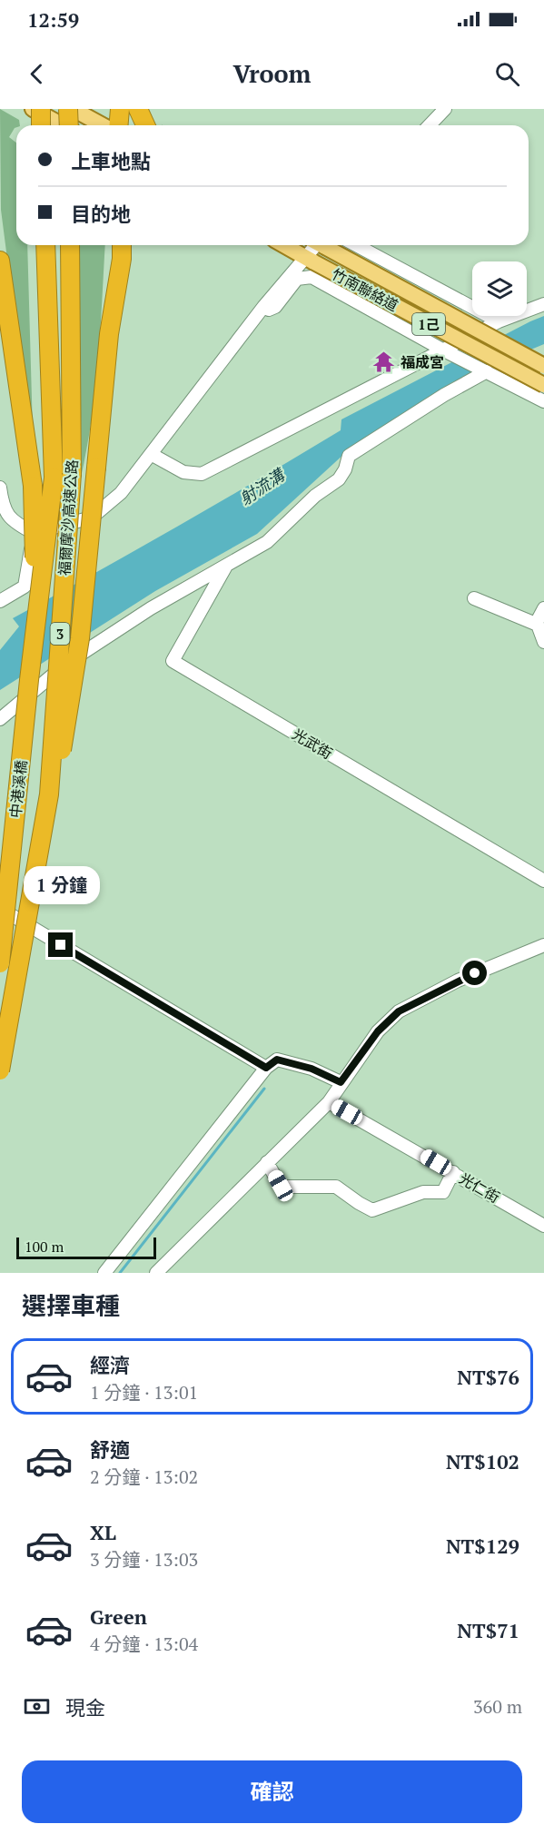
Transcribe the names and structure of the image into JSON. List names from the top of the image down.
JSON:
{
  "streets": {
    "highway": ["福爾摩沙高速公路", "3", "中港溪橋"],
    "main road": ["竹南聯絡道", "1己"],
    "street": ["光武街", "光仁街"]
  },
  "crossings": [
    ["福爾摩沙高速公路", "中港溪橋"]
  ],
  "water": ["射流溝"],
  "places": {
    "temple": ["福成宮"]
  },
  "scale_bar": "100 m",
  "page": {
    "status": "12:59",
    "header": "Vroom",
    "banner": ["上車地點", "目的地"],
    "bubble": "1 分鐘",
    "scale": "100 m",
    "heading": "選擇車種",
    "list": [
      {
        "name": "經濟",
        "note": "1 分鐘 · 13:01",
        "value": "NT$76"
      },
      {
        "name": "舒適",
        "note": "2 分鐘 · 13:02",
        "value": "NT$102"
      },
      {
        "name": "XL",
        "note": "3 分鐘 · 13:03",
        "value": "NT$129"
      },
      {
        "name": "Green",
        "note": "4 分鐘 · 13:04",
        "value": "NT$71"
      }
    ],
    "pay": ["現金", "360 m"],
    "buttons": "確認"
  }
}
